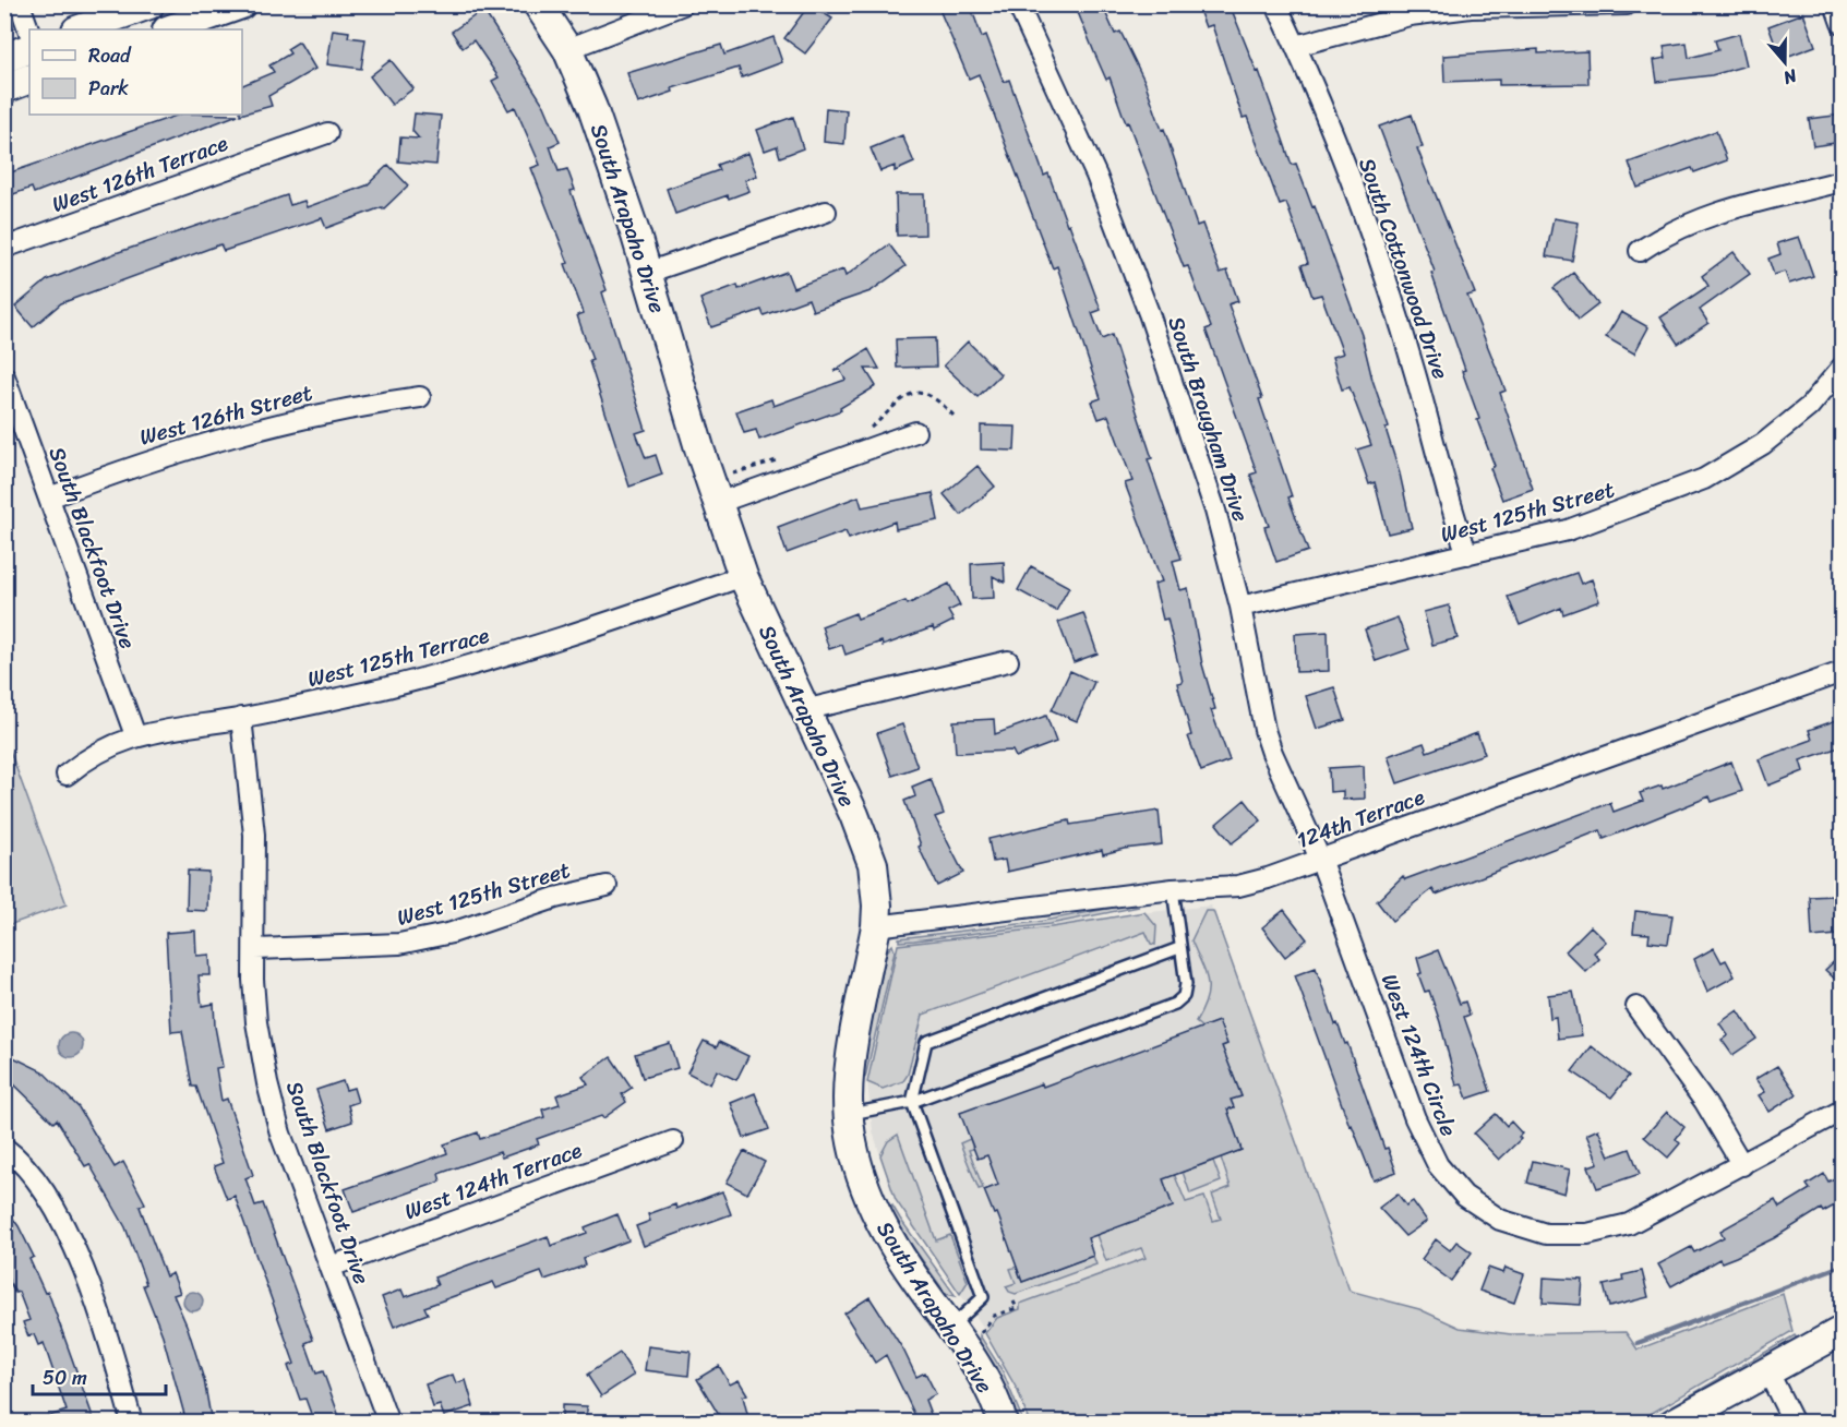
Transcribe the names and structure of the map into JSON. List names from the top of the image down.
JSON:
{
  "streets": {
    "street": [
      "West 126th Terrace",
      "South Arapaho Drive",
      "South Cottonwood Drive",
      "West 126th Street",
      "South Brougham Drive",
      "West 125th Street",
      "South Blackfoot Drive",
      "West 125th Terrace",
      "124th Terrace",
      "West 124th Circle",
      "West 124th Terrace"
    ]
  },
  "crossings": [
    ["South Arapaho Drive", "West 125th Terrace"],
    ["South Arapaho Drive", "124th Terrace"],
    ["South Cottonwood Drive", "West 125th Street"],
    ["West 126th Street", "South Blackfoot Drive"],
    ["South Brougham Drive", "West 125th Street"],
    ["South Brougham Drive", "124th Terrace"],
    ["South Brougham Drive", "West 124th Circle"],
    ["West 125th Street", "South Blackfoot Drive"],
    ["South Blackfoot Drive", "West 125th Terrace"],
    ["South Blackfoot Drive", "West 124th Terrace"],
    ["124th Terrace", "West 124th Circle"]
  ],
  "legend": ["Road", "Park"],
  "scale_bar": "50 m",
  "north": "bottom"
}
